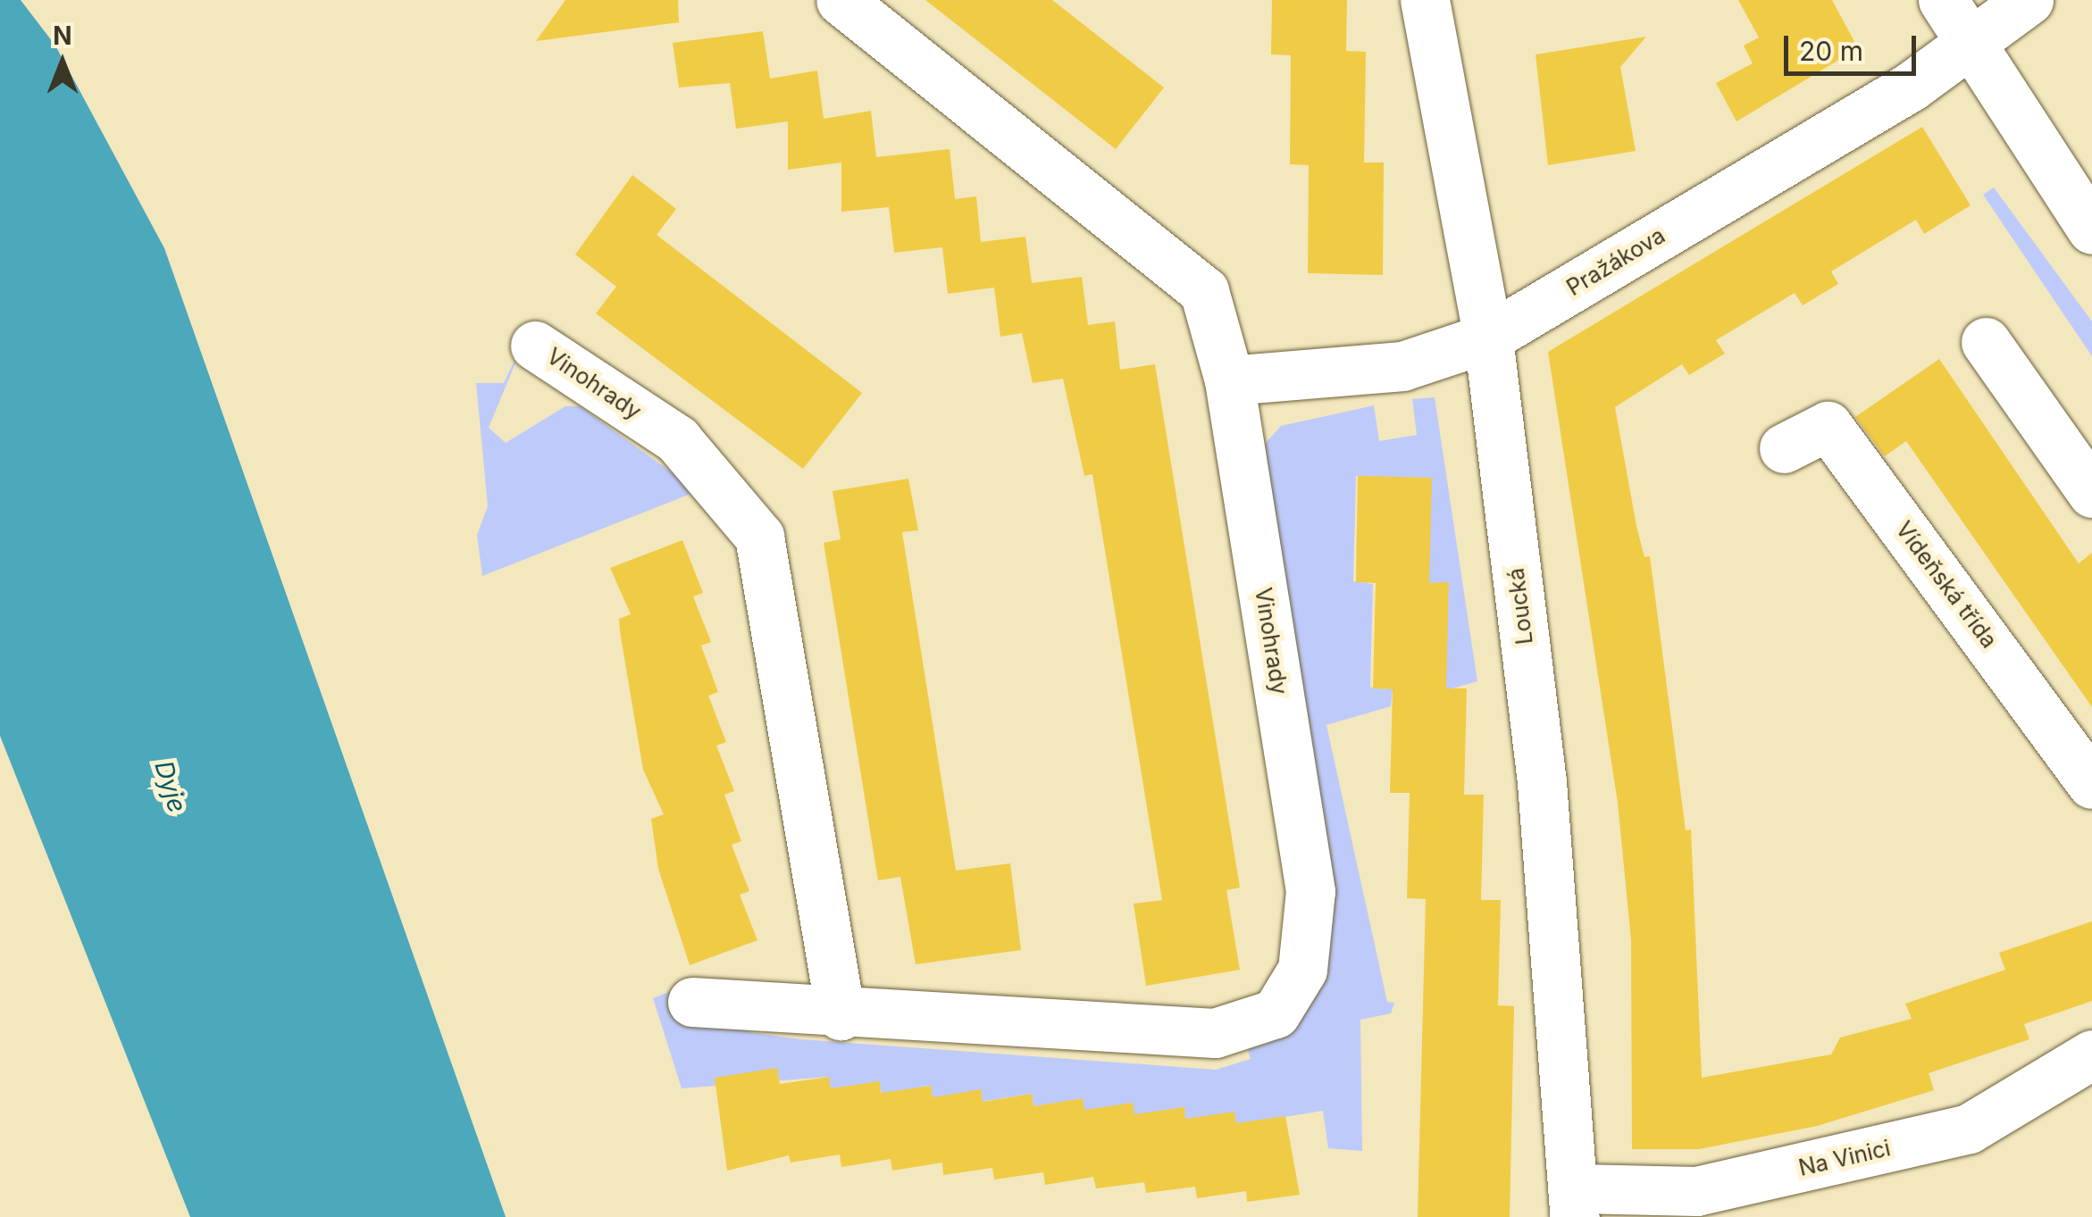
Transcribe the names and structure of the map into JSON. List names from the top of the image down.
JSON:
{
  "streets": {
    "street": [
      "Pražákova",
      "Vinohrady",
      "Vídeňská třída",
      "Loucká",
      "Na Vinici"
    ]
  },
  "crossings": [
    ["Pražákova", "Vinohrady"],
    ["Pražákova", "Loucká"],
    ["Loucká", "Na Vinici"]
  ],
  "water": ["Dyje"],
  "scale_bar": "20 m",
  "north": "top"
}
